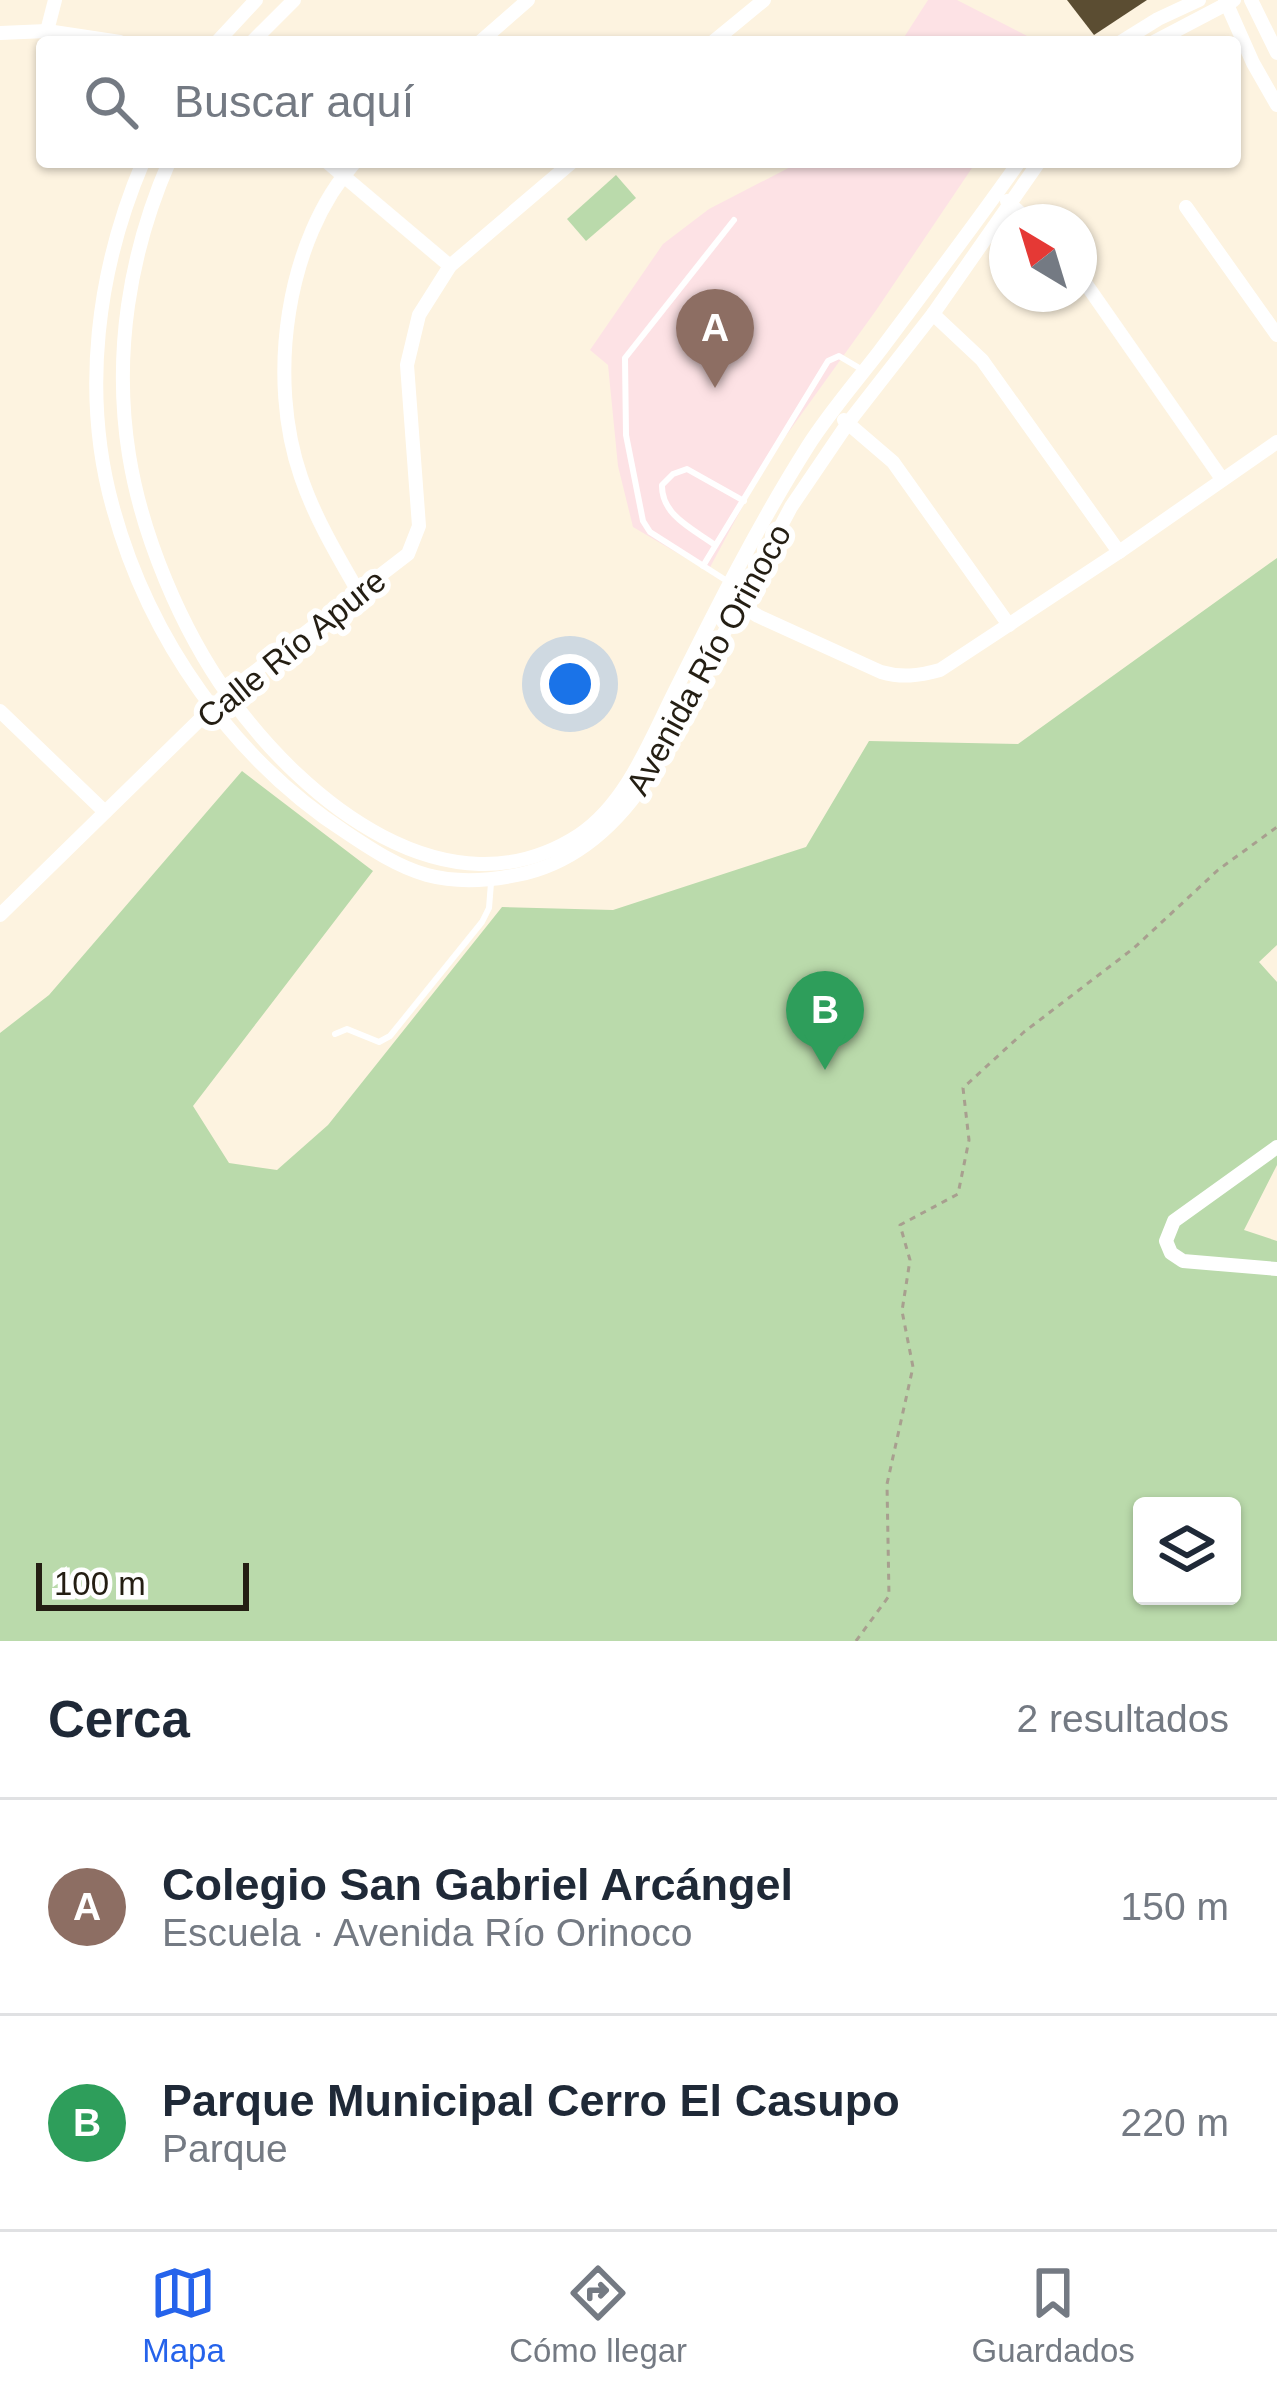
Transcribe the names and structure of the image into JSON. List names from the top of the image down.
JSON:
{
  "streets": {
    "street": ["Calle Río Apure", "Avenida Río Orinoco"]
  },
  "crossings": [
    ["Calle Río Apure", "Avenida Río Orinoco"]
  ],
  "scale_bar": "100 m",
  "north": "top left",
  "page": {
    "search": "Buscar aquí",
    "pins": ["A", "B"],
    "scale": "100 m",
    "heading": ["Cerca", "2 resultados"],
    "list": [
      {
        "mark": "A",
        "name": "Colegio San Gabriel Arcángel",
        "note": "Escuela · Avenida Río Orinoco",
        "value": "150 m"
      },
      {
        "mark": "B",
        "name": "Parque Municipal Cerro El Casupo",
        "note": "Parque",
        "value": "220 m"
      }
    ],
    "nav": ["Mapa", "Cómo llegar", "Guardados"]
  }
}
